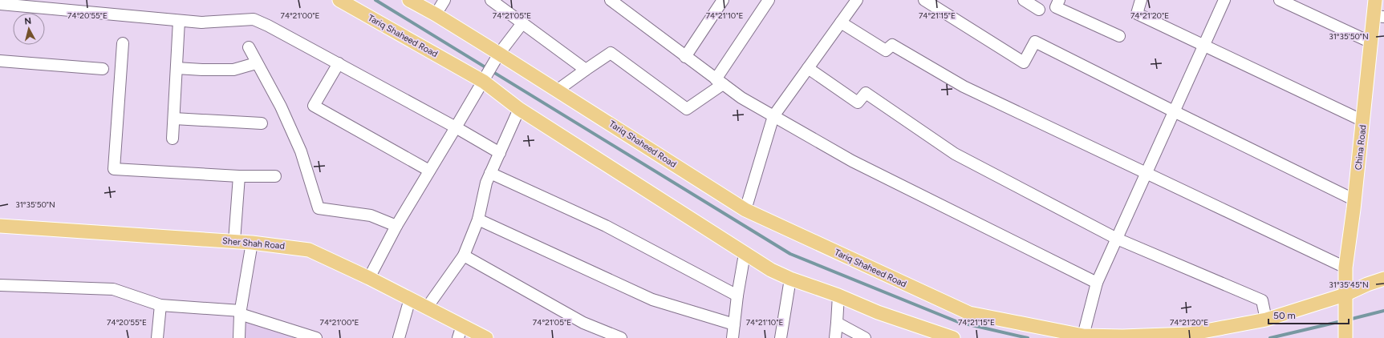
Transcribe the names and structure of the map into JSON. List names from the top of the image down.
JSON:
{
  "streets": {
    "main road": ["Tariq Shaheed Road", "China Road", "Sher Shah Road"]
  },
  "crossings": [
    ["Tariq Shaheed Road", "China Road"]
  ],
  "scale_bar": "50 m",
  "north": "top",
  "coordinates": [
    "74°20'55\"E",
    "74°21'00\"E",
    "74°21'05\"E",
    "74°21'10\"E",
    "74°21'15\"E",
    "74°21'20\"E",
    "31°35'50\"N",
    "31°35'45\"N"
  ]
}
